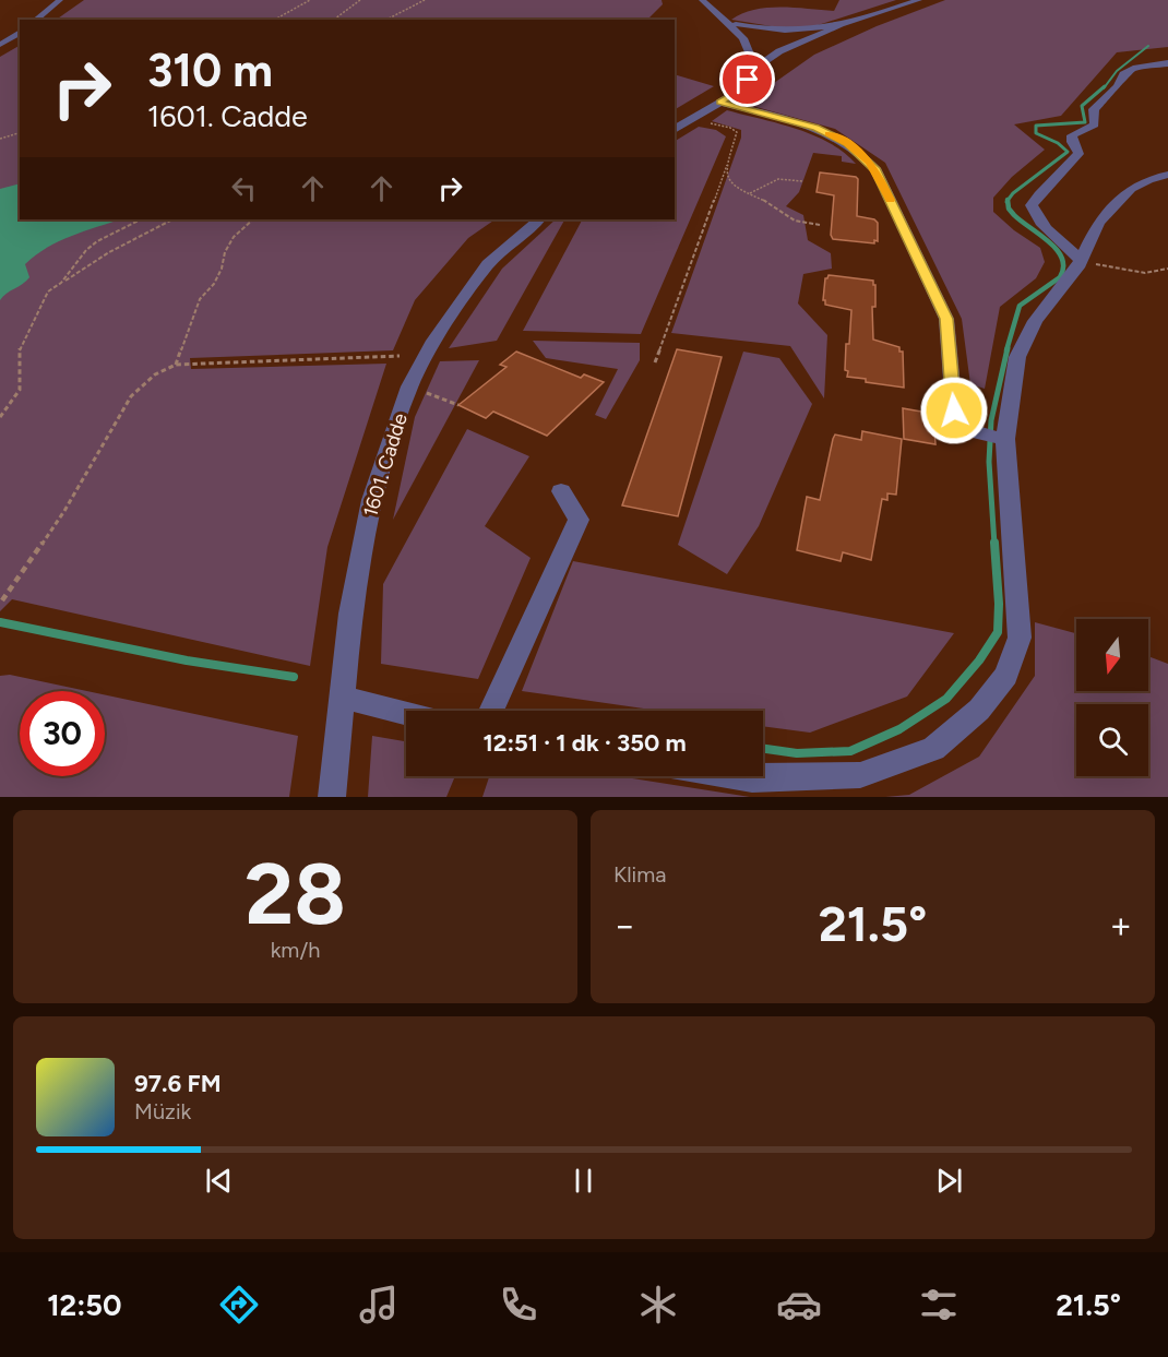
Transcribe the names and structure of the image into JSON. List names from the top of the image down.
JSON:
{
  "streets": {
    "street": ["1601. Cadde"]
  },
  "north": "bottom",
  "page": {
    "turn": ["310 m", "1601. Cadde"],
    "limit": "30",
    "trip": "12:51 · 1 dk · 350 m",
    "tile": [
      ["28", "km/h"],
      "Klima"
    ],
    "heat": ["−", "21.5°", "+"],
    "song": ["97.6 FM", "Müzik"],
    "tabs": ["12:50", "21.5°"]
  }
}
